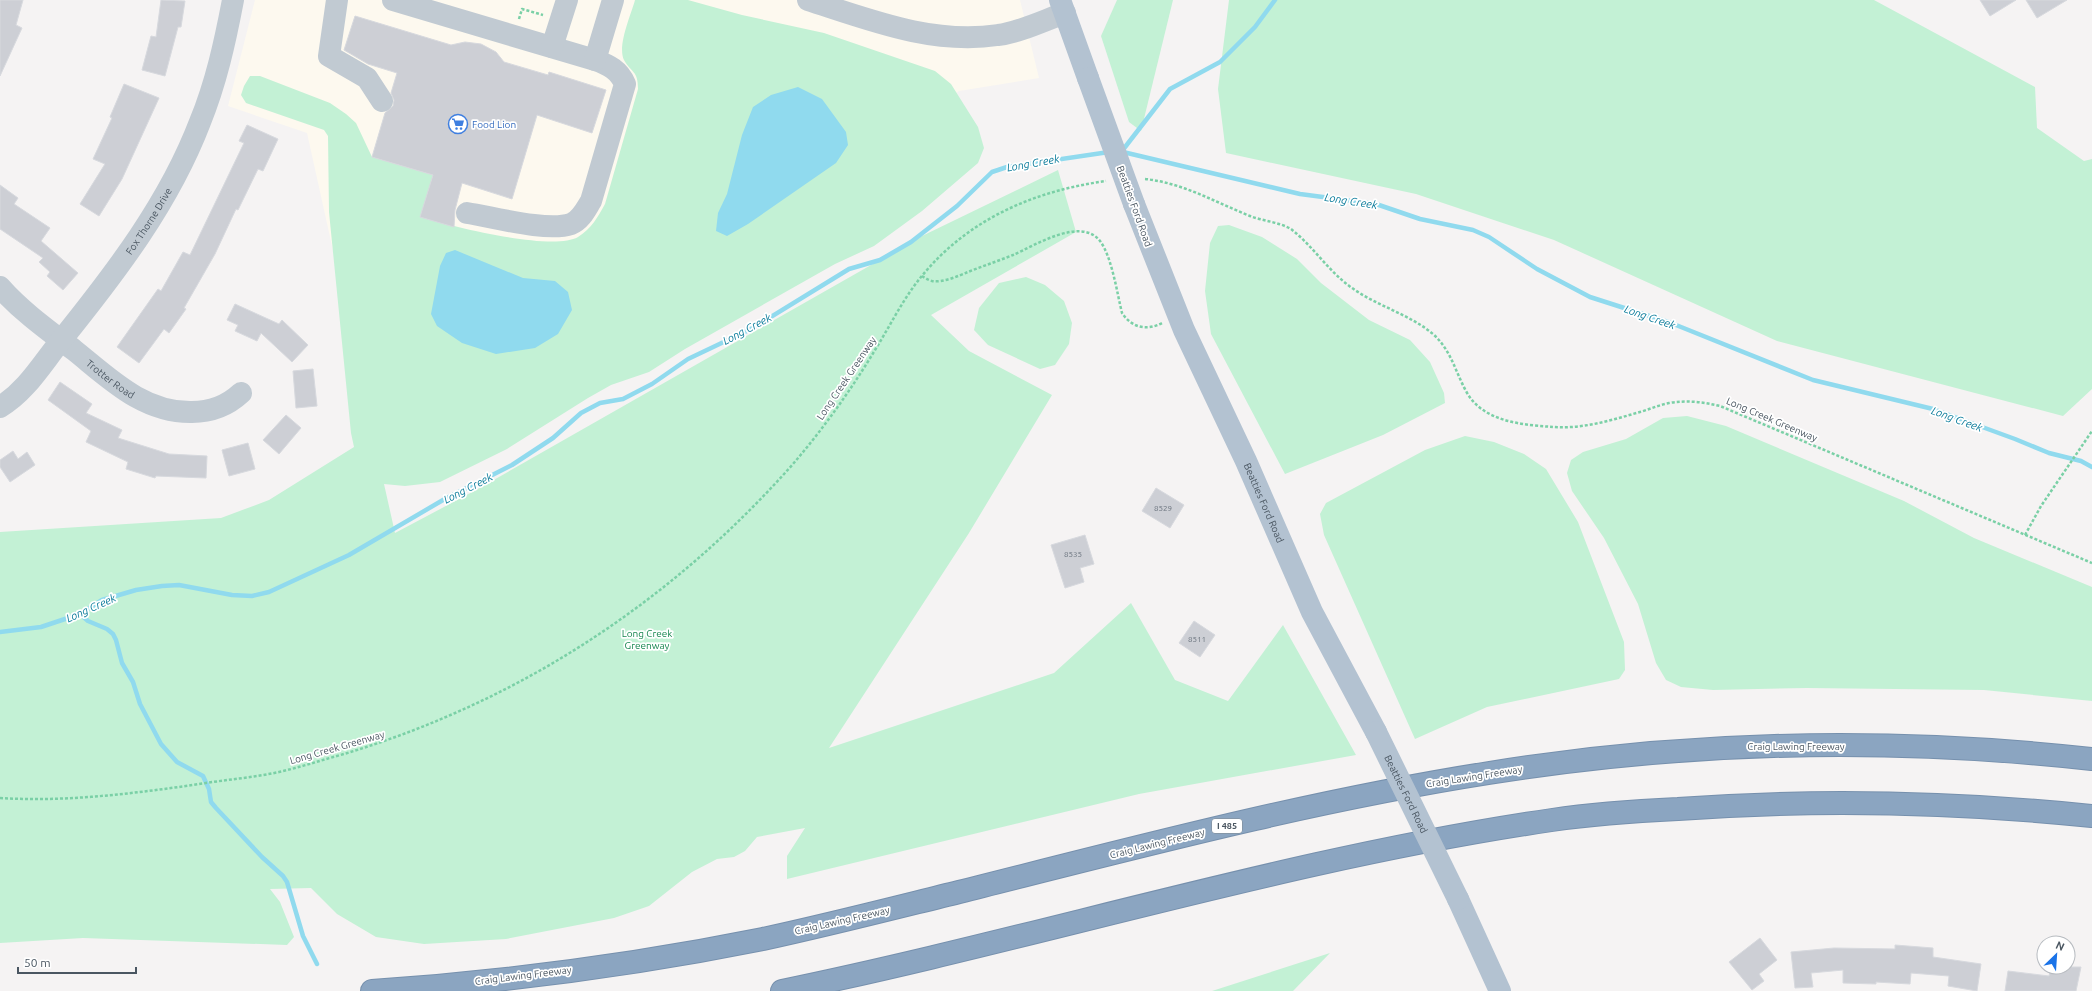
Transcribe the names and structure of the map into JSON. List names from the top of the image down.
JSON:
{
  "streets": {
    "highway": ["Craig Lawing Freeway", "I 485"],
    "main road": ["Beatties Ford Road"],
    "street": ["Fox Thorne Drive", "Trotter Road"],
    "path": ["Long Creek Greenway"]
  },
  "crossings": [
    ["Fox Thorne Drive", "Trotter Road"]
  ],
  "water": ["Long Creek"],
  "parks": ["Long Creek Greenway"],
  "places": {
    "supermarket": ["Food Lion"]
  },
  "house_numbers": ["8529", "8535", "8511"],
  "scale_bar": "50 m",
  "north": "top right"
}
